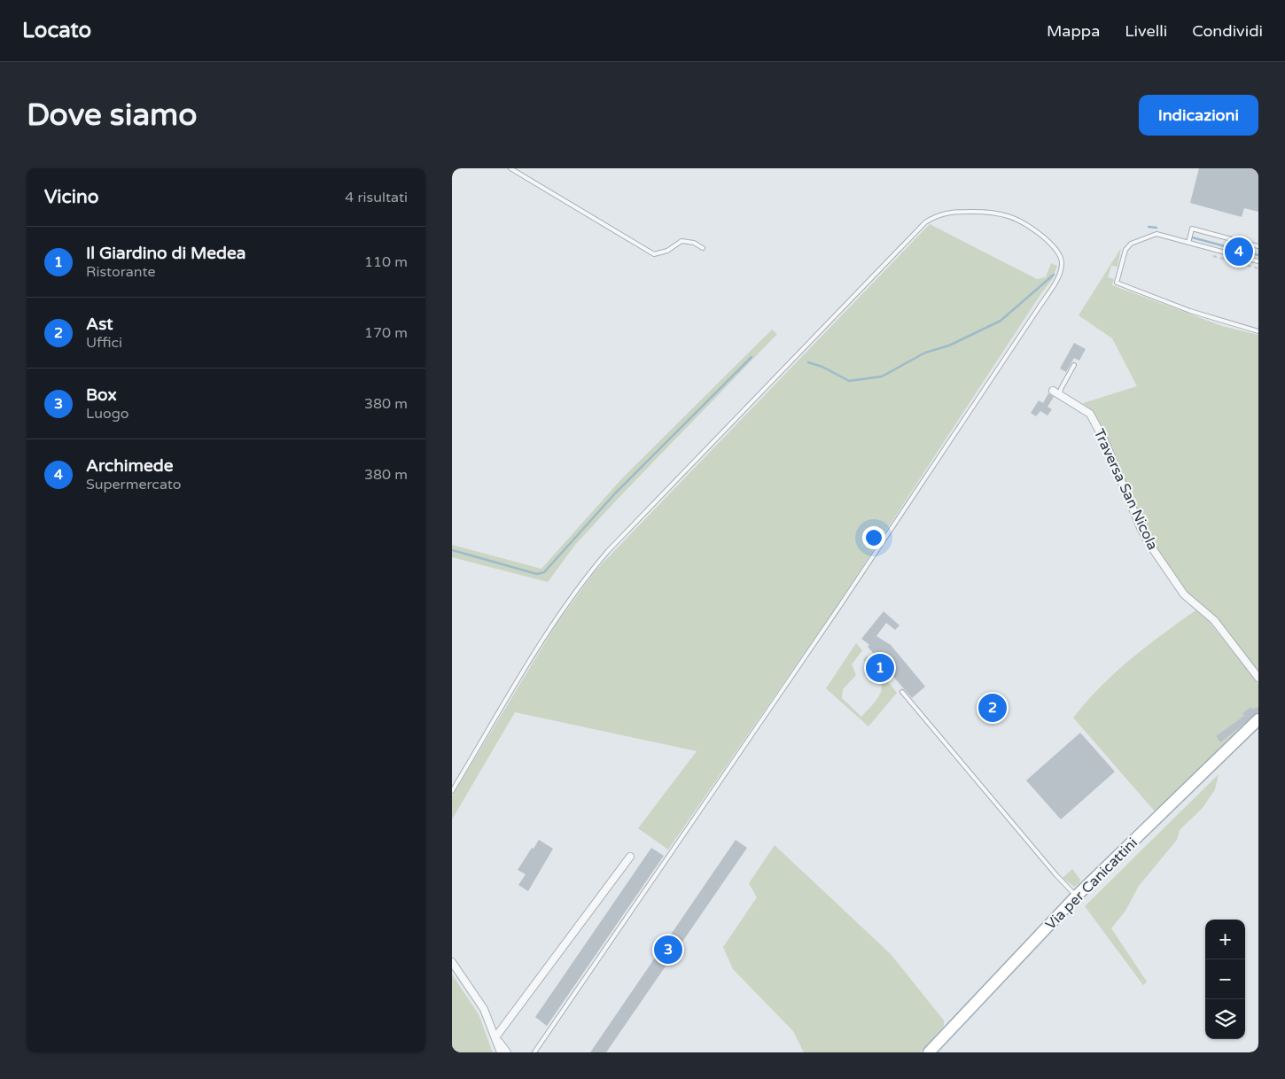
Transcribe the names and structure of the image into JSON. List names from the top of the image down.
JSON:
{
  "streets": {
    "main road": ["Via per Canicattini"],
    "street": ["Traversa San Nicola"]
  },
  "page": {
    "header": "Locato",
    "nav": ["Mappa", "Livelli", "Condividi"],
    "buttons": "Indicazioni",
    "title": "Dove siamo",
    "heading": ["Vicino", "4 risultati"],
    "list": [
      {
        "mark": "1",
        "name": "Il Giardino di Medea",
        "note": "Ristorante",
        "value": "110 m"
      },
      {
        "mark": "2",
        "name": "Ast",
        "note": "Uffici",
        "value": "170 m"
      },
      {
        "mark": "3",
        "name": "Box",
        "note": "Luogo",
        "value": "380 m"
      },
      {
        "mark": "4",
        "name": "Archimede",
        "note": "Supermercato",
        "value": "380 m"
      }
    ],
    "pins": [
      "4",
      "1",
      "2",
      "3"
    ],
    "map_buttons": ["+", "−"]
  }
}
